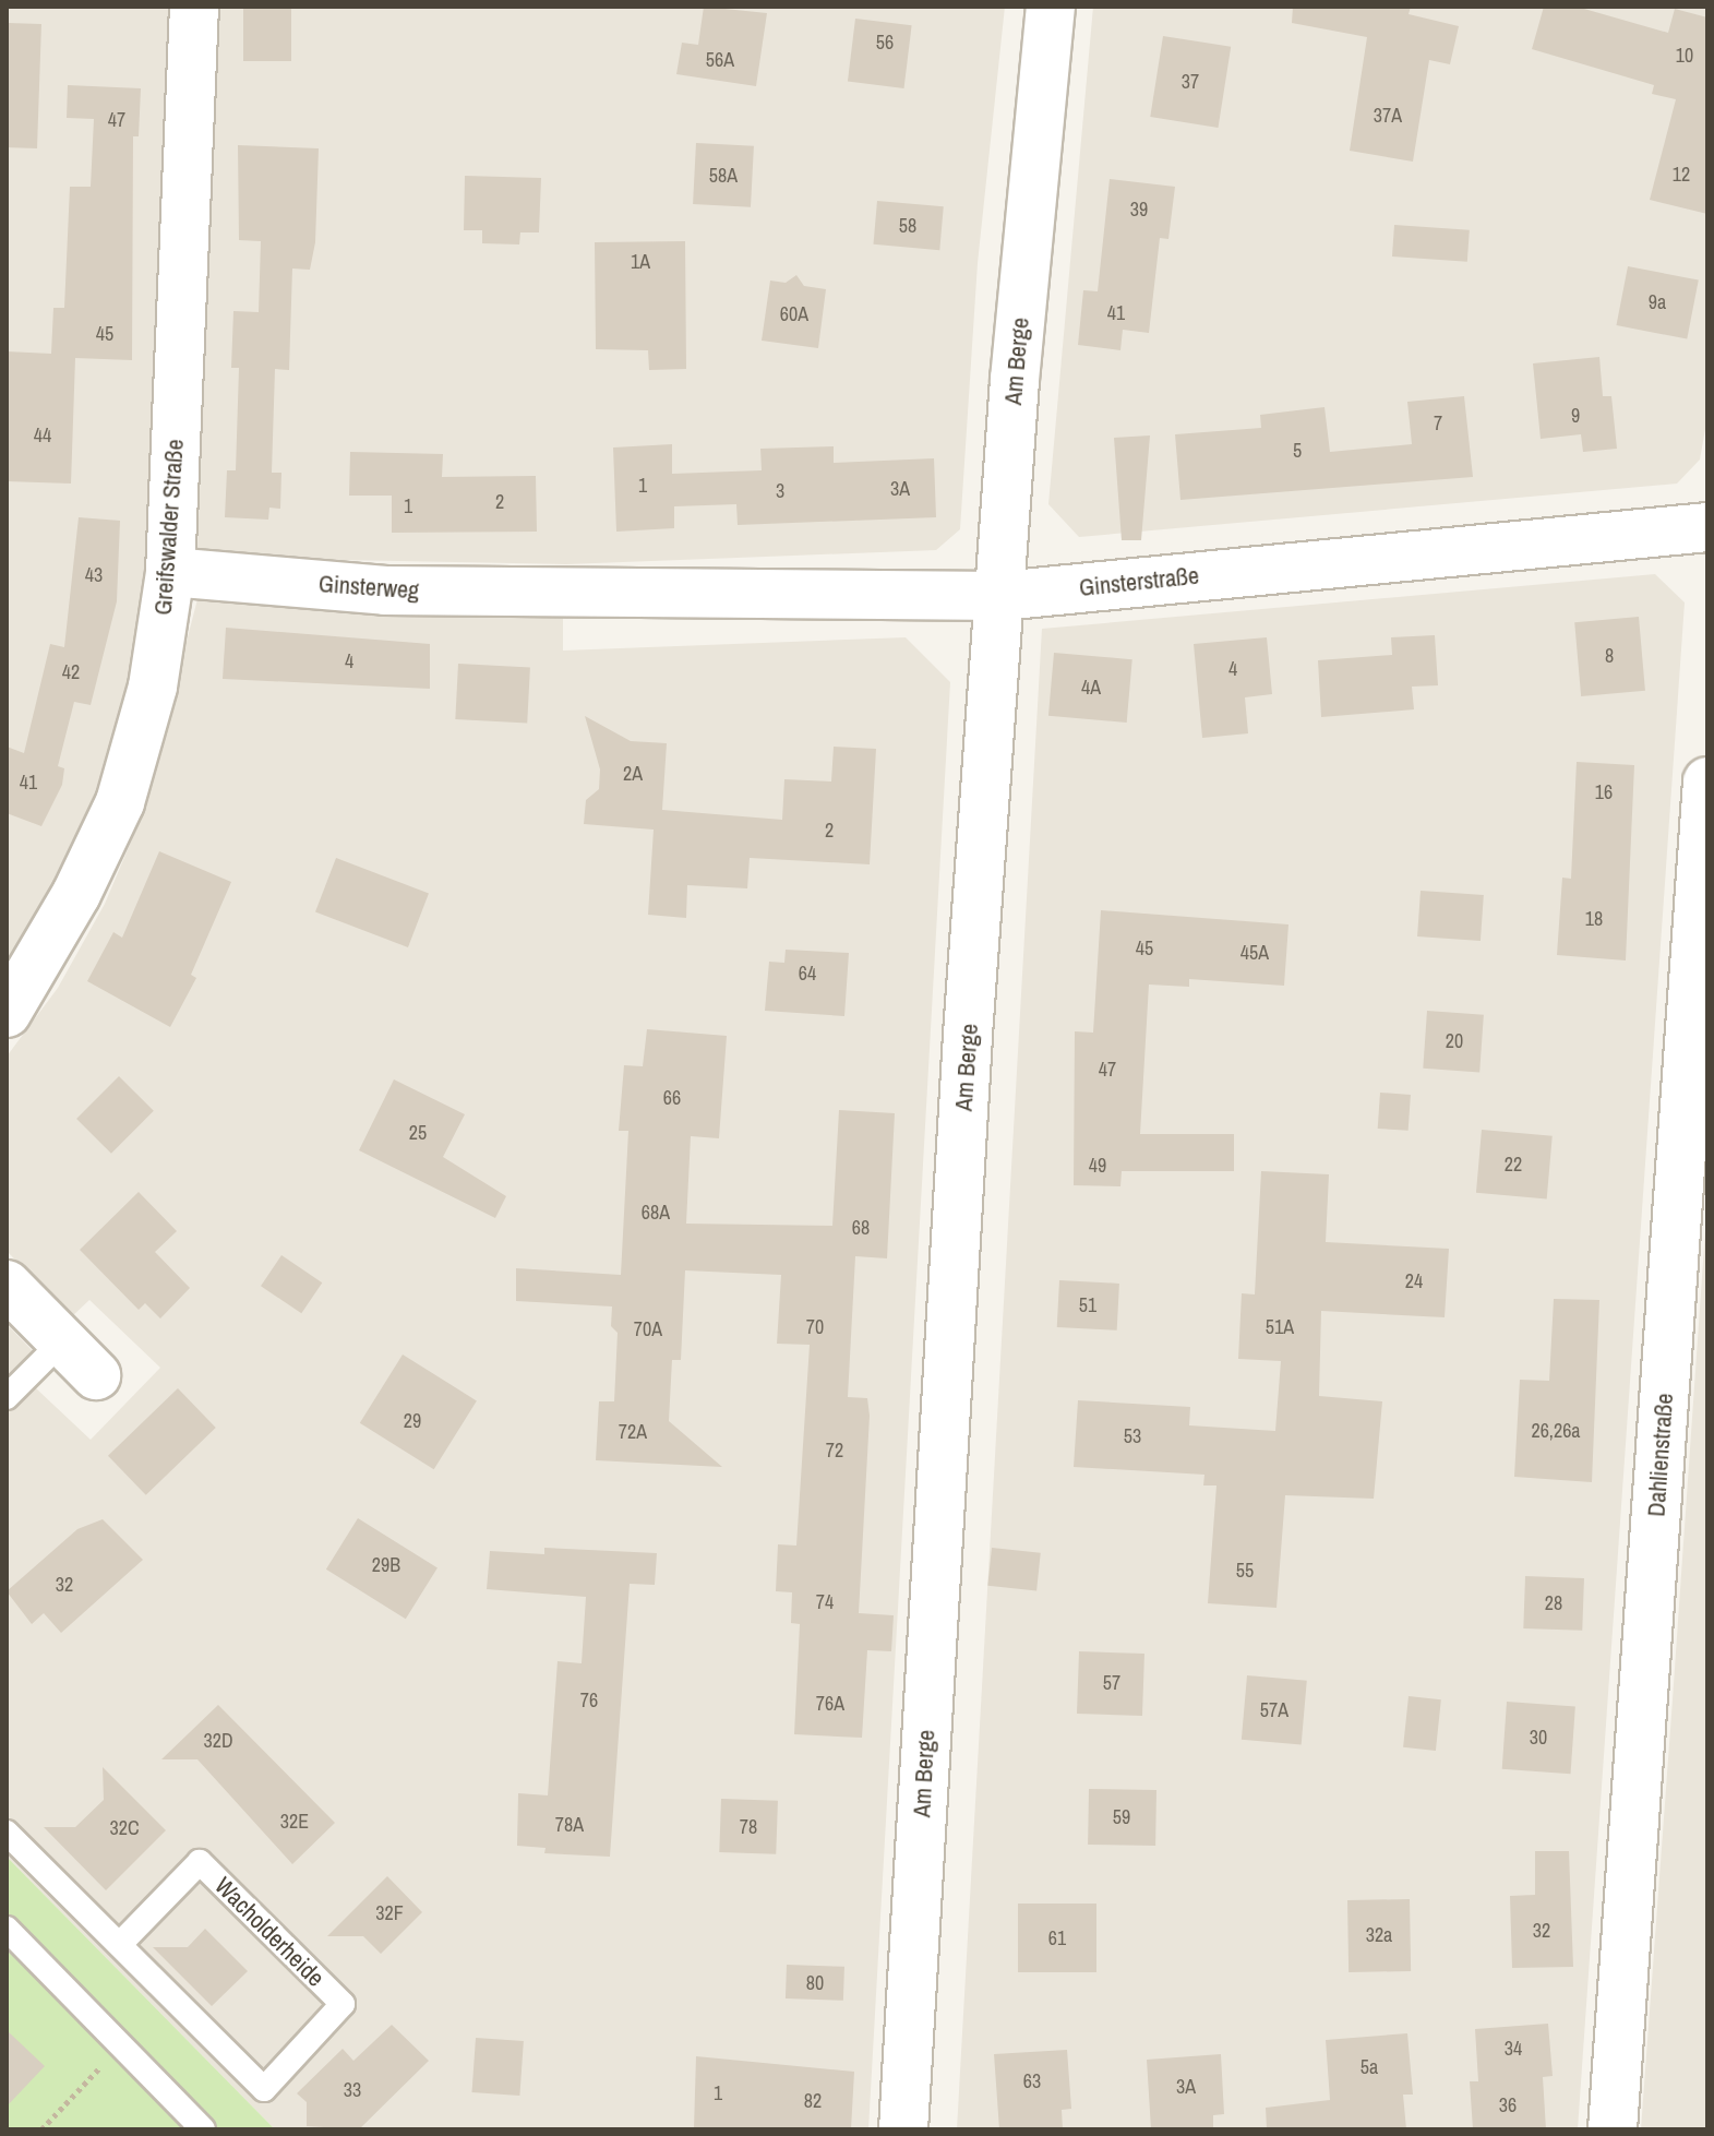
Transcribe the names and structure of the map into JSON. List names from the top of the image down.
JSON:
{
  "streets": {
    "street": [
      "Am Berge",
      "Greifswalder Straße",
      "Ginsterstraße",
      "Ginsterweg",
      "Dahlienstraße"
    ],
    "lane": ["Wacholderheide"]
  },
  "crossings": [
    ["Am Berge", "Ginsterstraße"],
    ["Greifswalder Straße", "Ginsterweg"],
    ["Ginsterstraße", "Ginsterweg"]
  ],
  "house_numbers": [
    "56",
    "10",
    "56A",
    "37",
    "37A",
    "47",
    "12",
    "58A",
    "39",
    "58",
    "1A",
    "9a",
    "41",
    "60A",
    "45",
    "9",
    "7",
    "44",
    "5",
    "1",
    "3A",
    "3",
    "2",
    "1",
    "43",
    "8",
    "4",
    "4",
    "42",
    "4A",
    "2A",
    "41",
    "16",
    "2",
    "18",
    "45",
    "45A",
    "64",
    "20",
    "47",
    "66",
    "25",
    "22",
    "49",
    "68A",
    "68",
    "24",
    "51",
    "70",
    "51A",
    "70A",
    "29",
    "26,26a",
    "72A",
    "53",
    "72",
    "29B",
    "55",
    "32",
    "74",
    "28",
    "57",
    "76",
    "76A",
    "57A",
    "30",
    "32D",
    "59",
    "32E",
    "78A",
    "78",
    "32C",
    "32F",
    "32",
    "32a",
    "61",
    "80",
    "34",
    "5a",
    "63",
    "3A",
    "33",
    "1",
    "82",
    "36"
  ]
}
